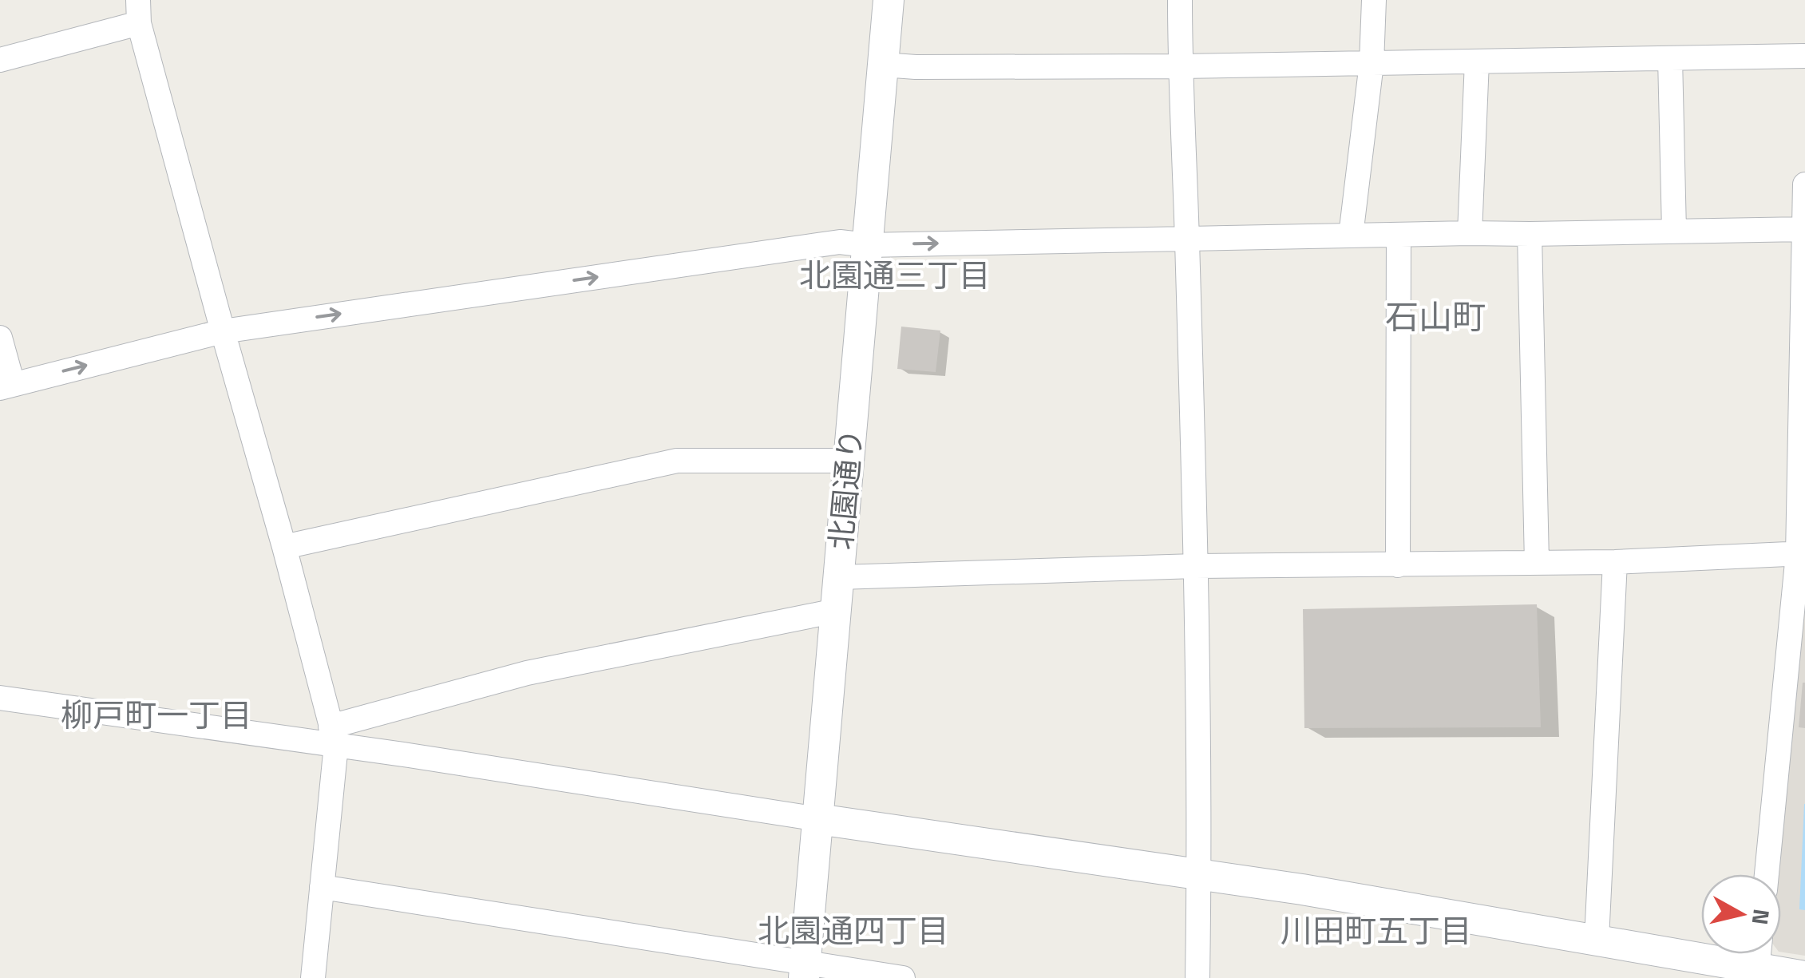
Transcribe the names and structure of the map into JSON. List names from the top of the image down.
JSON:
{
  "streets": {
    "street": ["北園通り"]
  },
  "districts": [
    "北園通三丁目",
    "石山町",
    "柳戸町一丁目",
    "北園通四丁目",
    "川田町五丁目"
  ],
  "north": "right"
}
